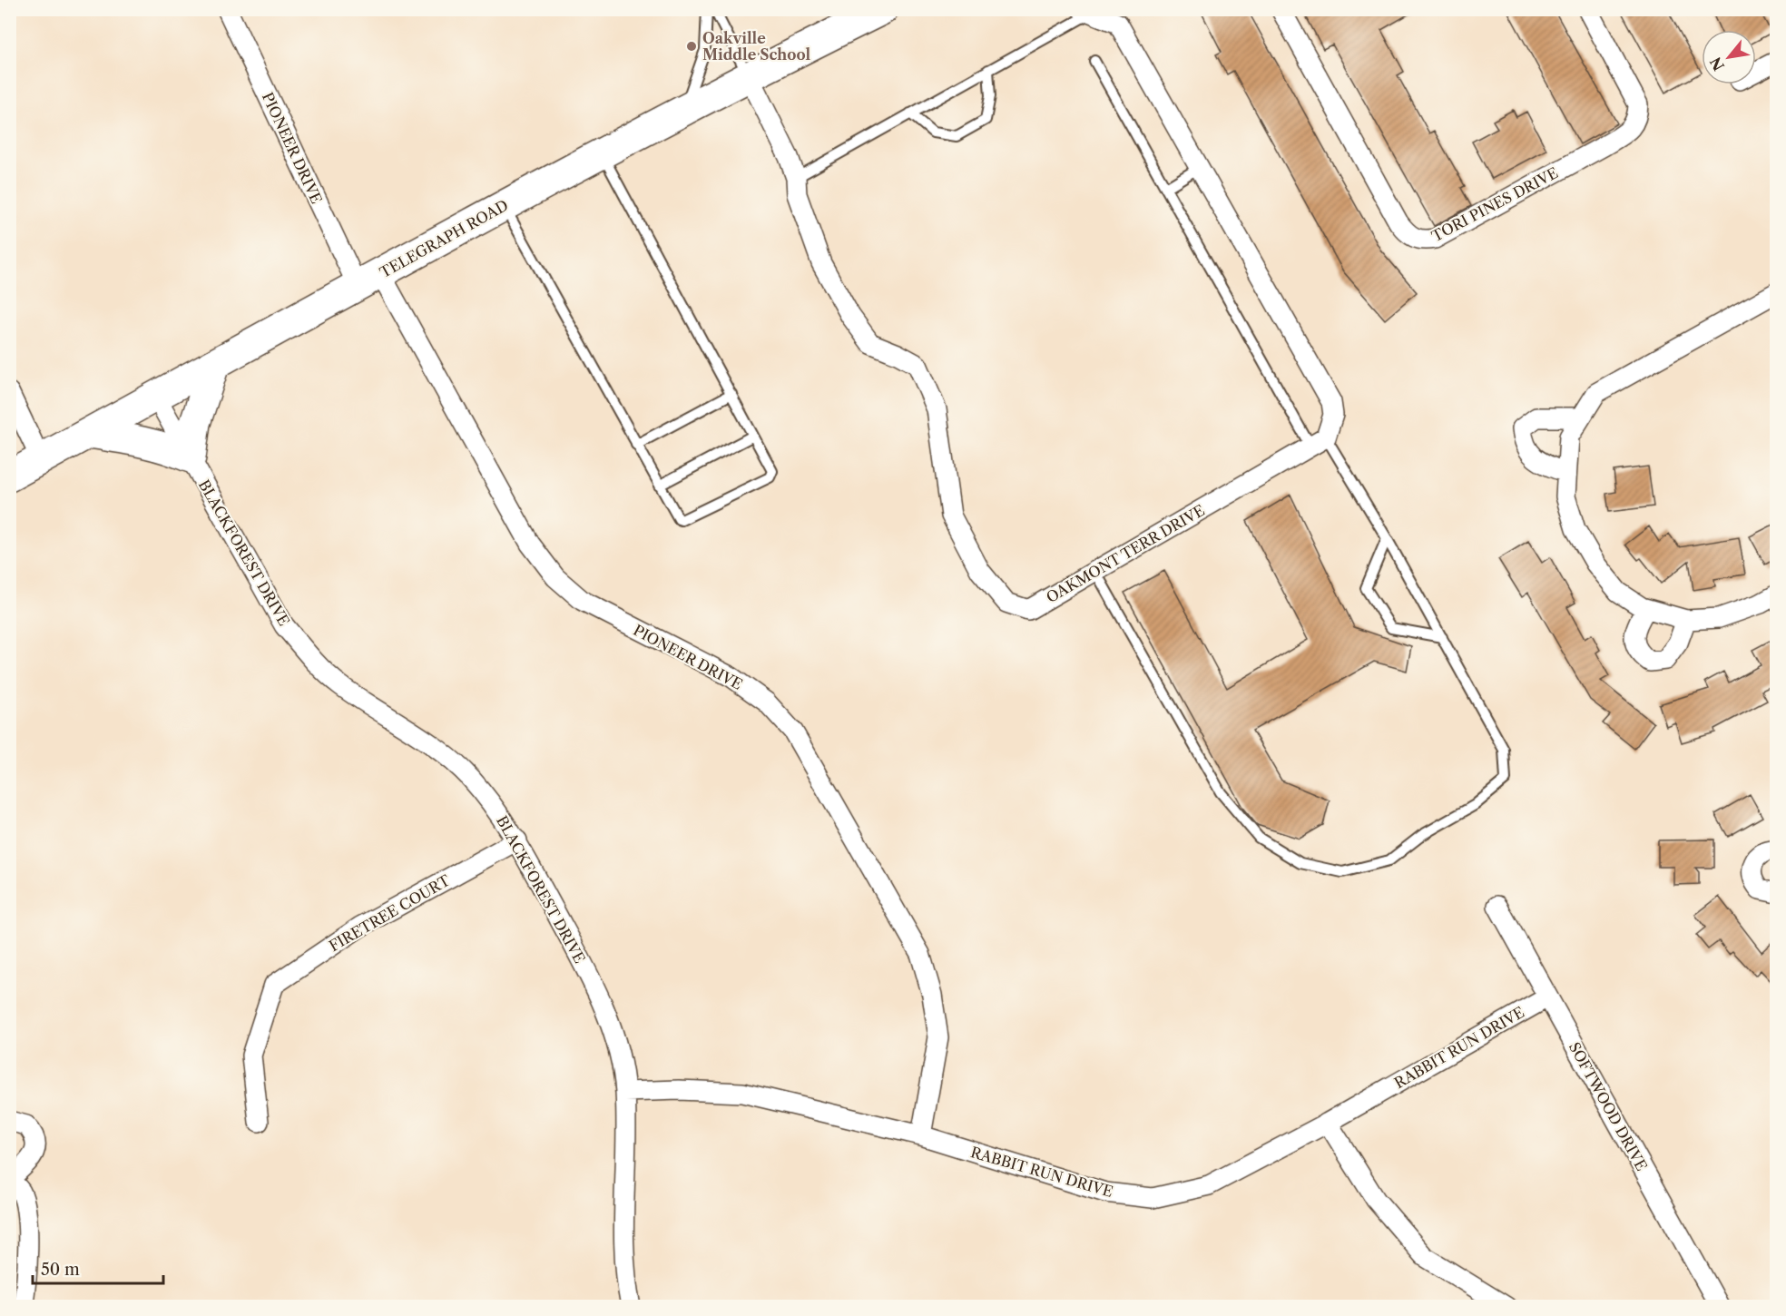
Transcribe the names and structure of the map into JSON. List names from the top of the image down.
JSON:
{
  "streets": {
    "main road": ["TELEGRAPH ROAD"],
    "street": [
      "PIONEER DRIVE",
      "TORI PINES DRIVE",
      "BLACKFOREST DRIVE",
      "OAKMONT TERR DRIVE",
      "FIRETREE COURT",
      "RABBIT RUN DRIVE",
      "SOFTWOOD DRIVE"
    ]
  },
  "crossings": [
    ["PIONEER DRIVE", "TELEGRAPH ROAD"],
    ["PIONEER DRIVE", "RABBIT RUN DRIVE"],
    ["TELEGRAPH ROAD", "BLACKFOREST DRIVE"],
    ["TELEGRAPH ROAD", "OAKMONT TERR DRIVE"],
    ["BLACKFOREST DRIVE", "FIRETREE COURT"],
    ["BLACKFOREST DRIVE", "RABBIT RUN DRIVE"],
    ["RABBIT RUN DRIVE", "SOFTWOOD DRIVE"]
  ],
  "places": ["Oakville Middle School"],
  "scale_bar": "50 m",
  "north": "bottom left"
}
